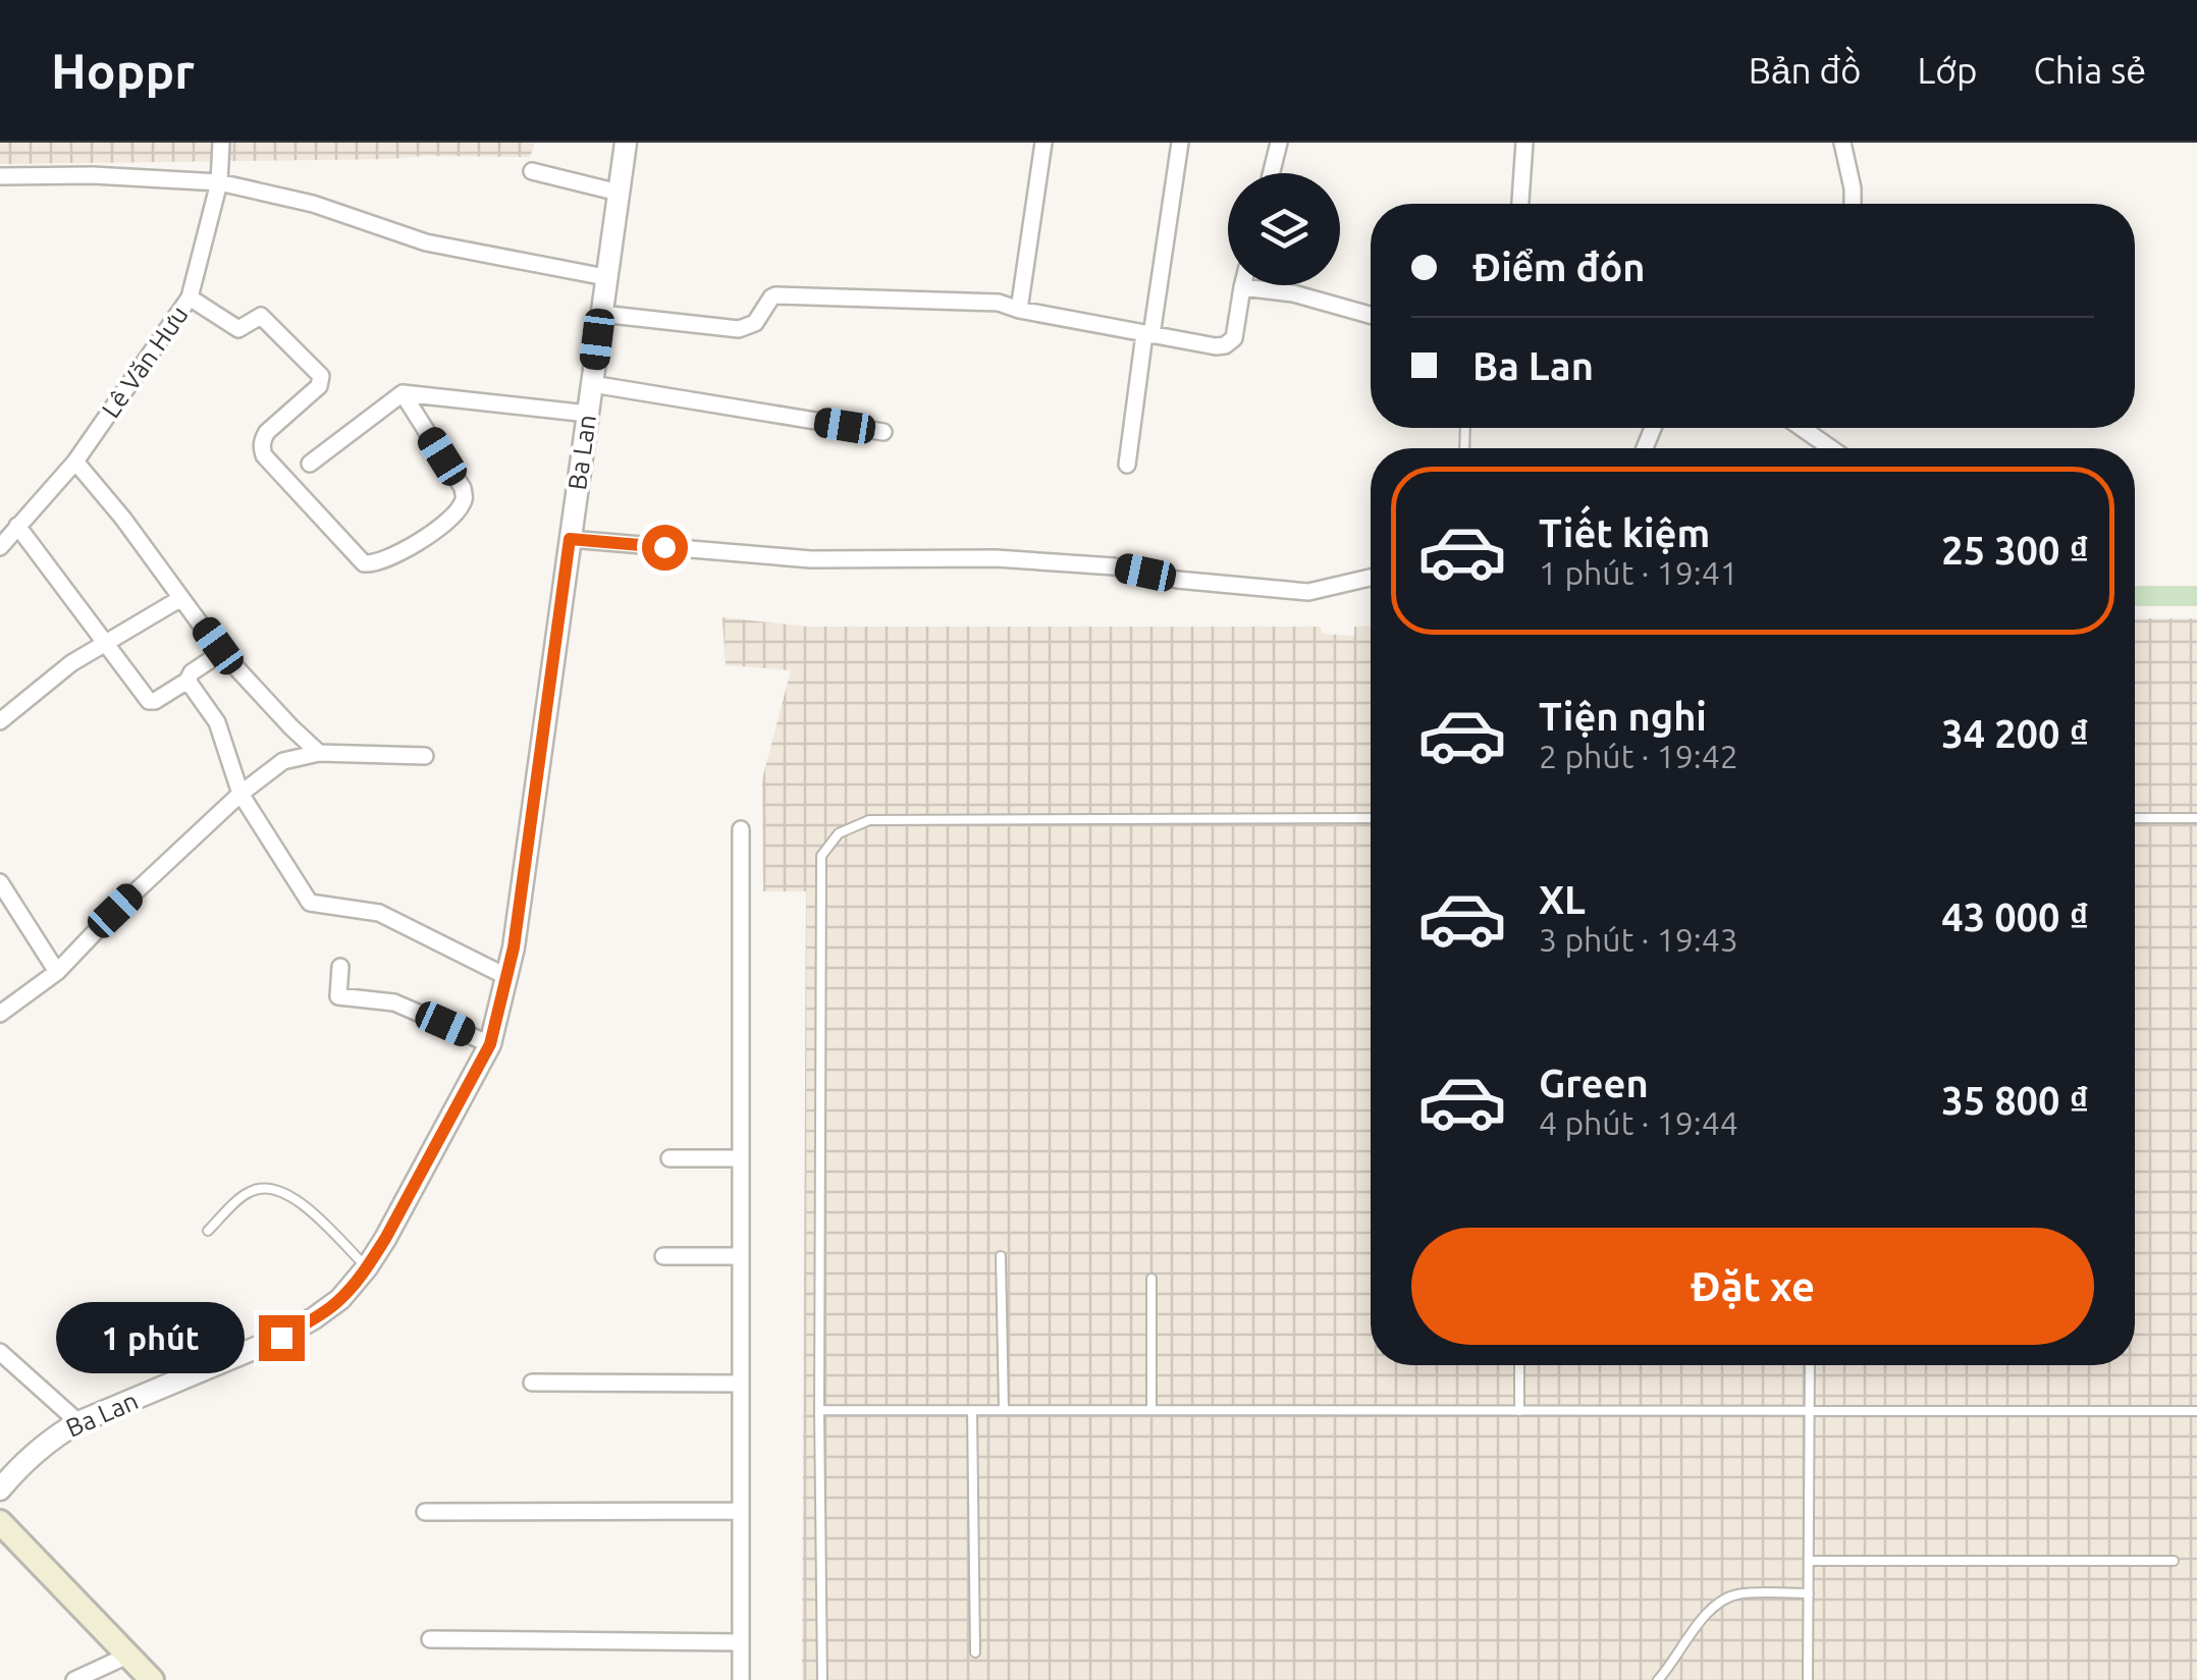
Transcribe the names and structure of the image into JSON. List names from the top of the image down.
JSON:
{
  "streets": {
    "street": ["Lê Văn Hưu", "Ba Lan"]
  },
  "page": {
    "header": "Hoppr",
    "nav": ["Bản đồ", "Lớp", "Chia sẻ"],
    "banner": ["Điểm đón", "Ba Lan"],
    "list": [
      {
        "name": "Tiết kiệm",
        "note": "1 phút · 19:41",
        "value": "25 300 ₫"
      },
      {
        "name": "Tiện nghi",
        "note": "2 phút · 19:42",
        "value": "34 200 ₫"
      },
      {
        "name": "XL",
        "note": "3 phút · 19:43",
        "value": "43 000 ₫"
      },
      {
        "name": "Green",
        "note": "4 phút · 19:44",
        "value": "35 800 ₫"
      }
    ],
    "buttons": "Đặt xe",
    "bubble": "1 phút"
  }
}
